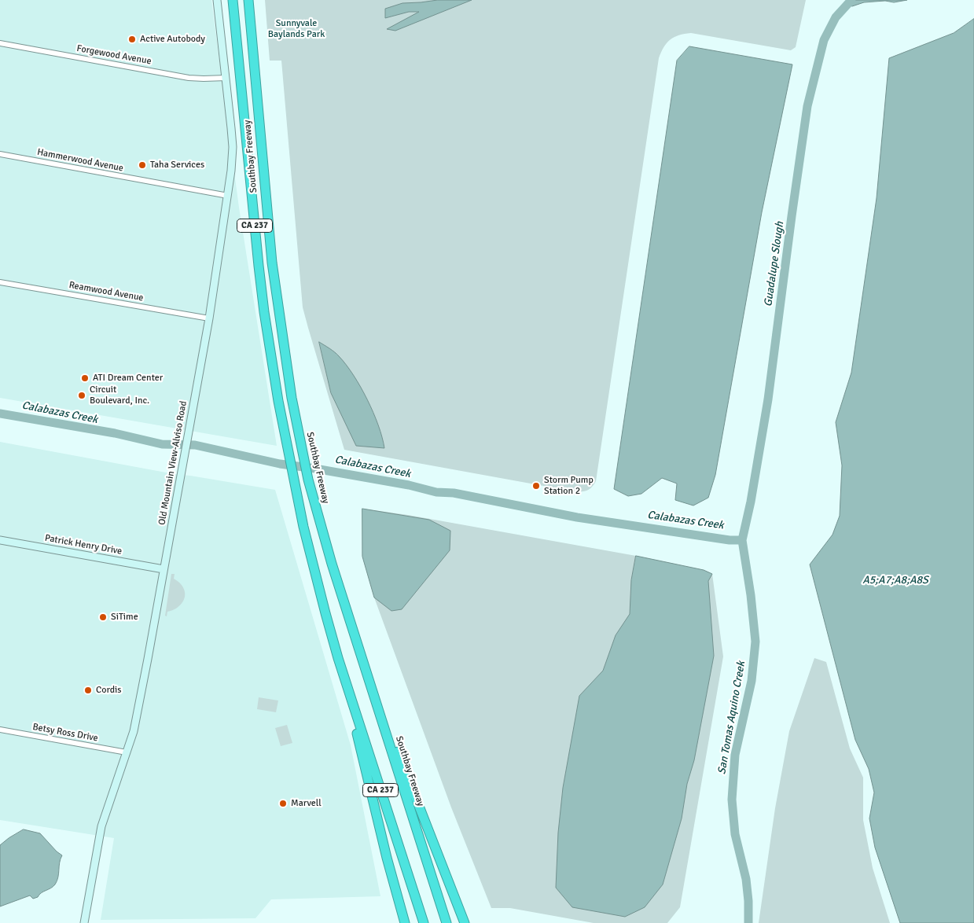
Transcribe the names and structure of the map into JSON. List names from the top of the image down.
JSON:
{
  "streets": {
    "highway": ["Southbay Freeway", "CA 237"],
    "street": [
      "Forgewood Avenue",
      "Hammerwood Avenue",
      "Reamwood Avenue",
      "Old Mountain View-Alviso Road",
      "Patrick Henry Drive",
      "Betsy Ross Drive"
    ]
  },
  "crossings": [
    ["Forgewood Avenue", "Old Mountain View-Alviso Road"],
    ["Hammerwood Avenue", "Old Mountain View-Alviso Road"],
    ["Reamwood Avenue", "Old Mountain View-Alviso Road"],
    ["Old Mountain View-Alviso Road", "Patrick Henry Drive"],
    ["Old Mountain View-Alviso Road", "Betsy Ross Drive"]
  ],
  "water": [
    "Guadalupe Slough",
    "Calabazas Creek",
    "A5;A7;A8;A8S",
    "San Tomas Aquino Creek"
  ],
  "parks": ["Sunnyvale Baylands Park"],
  "places": [
    "Active Autobody",
    "Taha Services",
    "ATI Dream Center",
    "Circuit Boulevard, Inc.",
    "Storm Pump Station 2",
    "SiTime",
    "Cordis",
    "Marvell"
  ]
}
